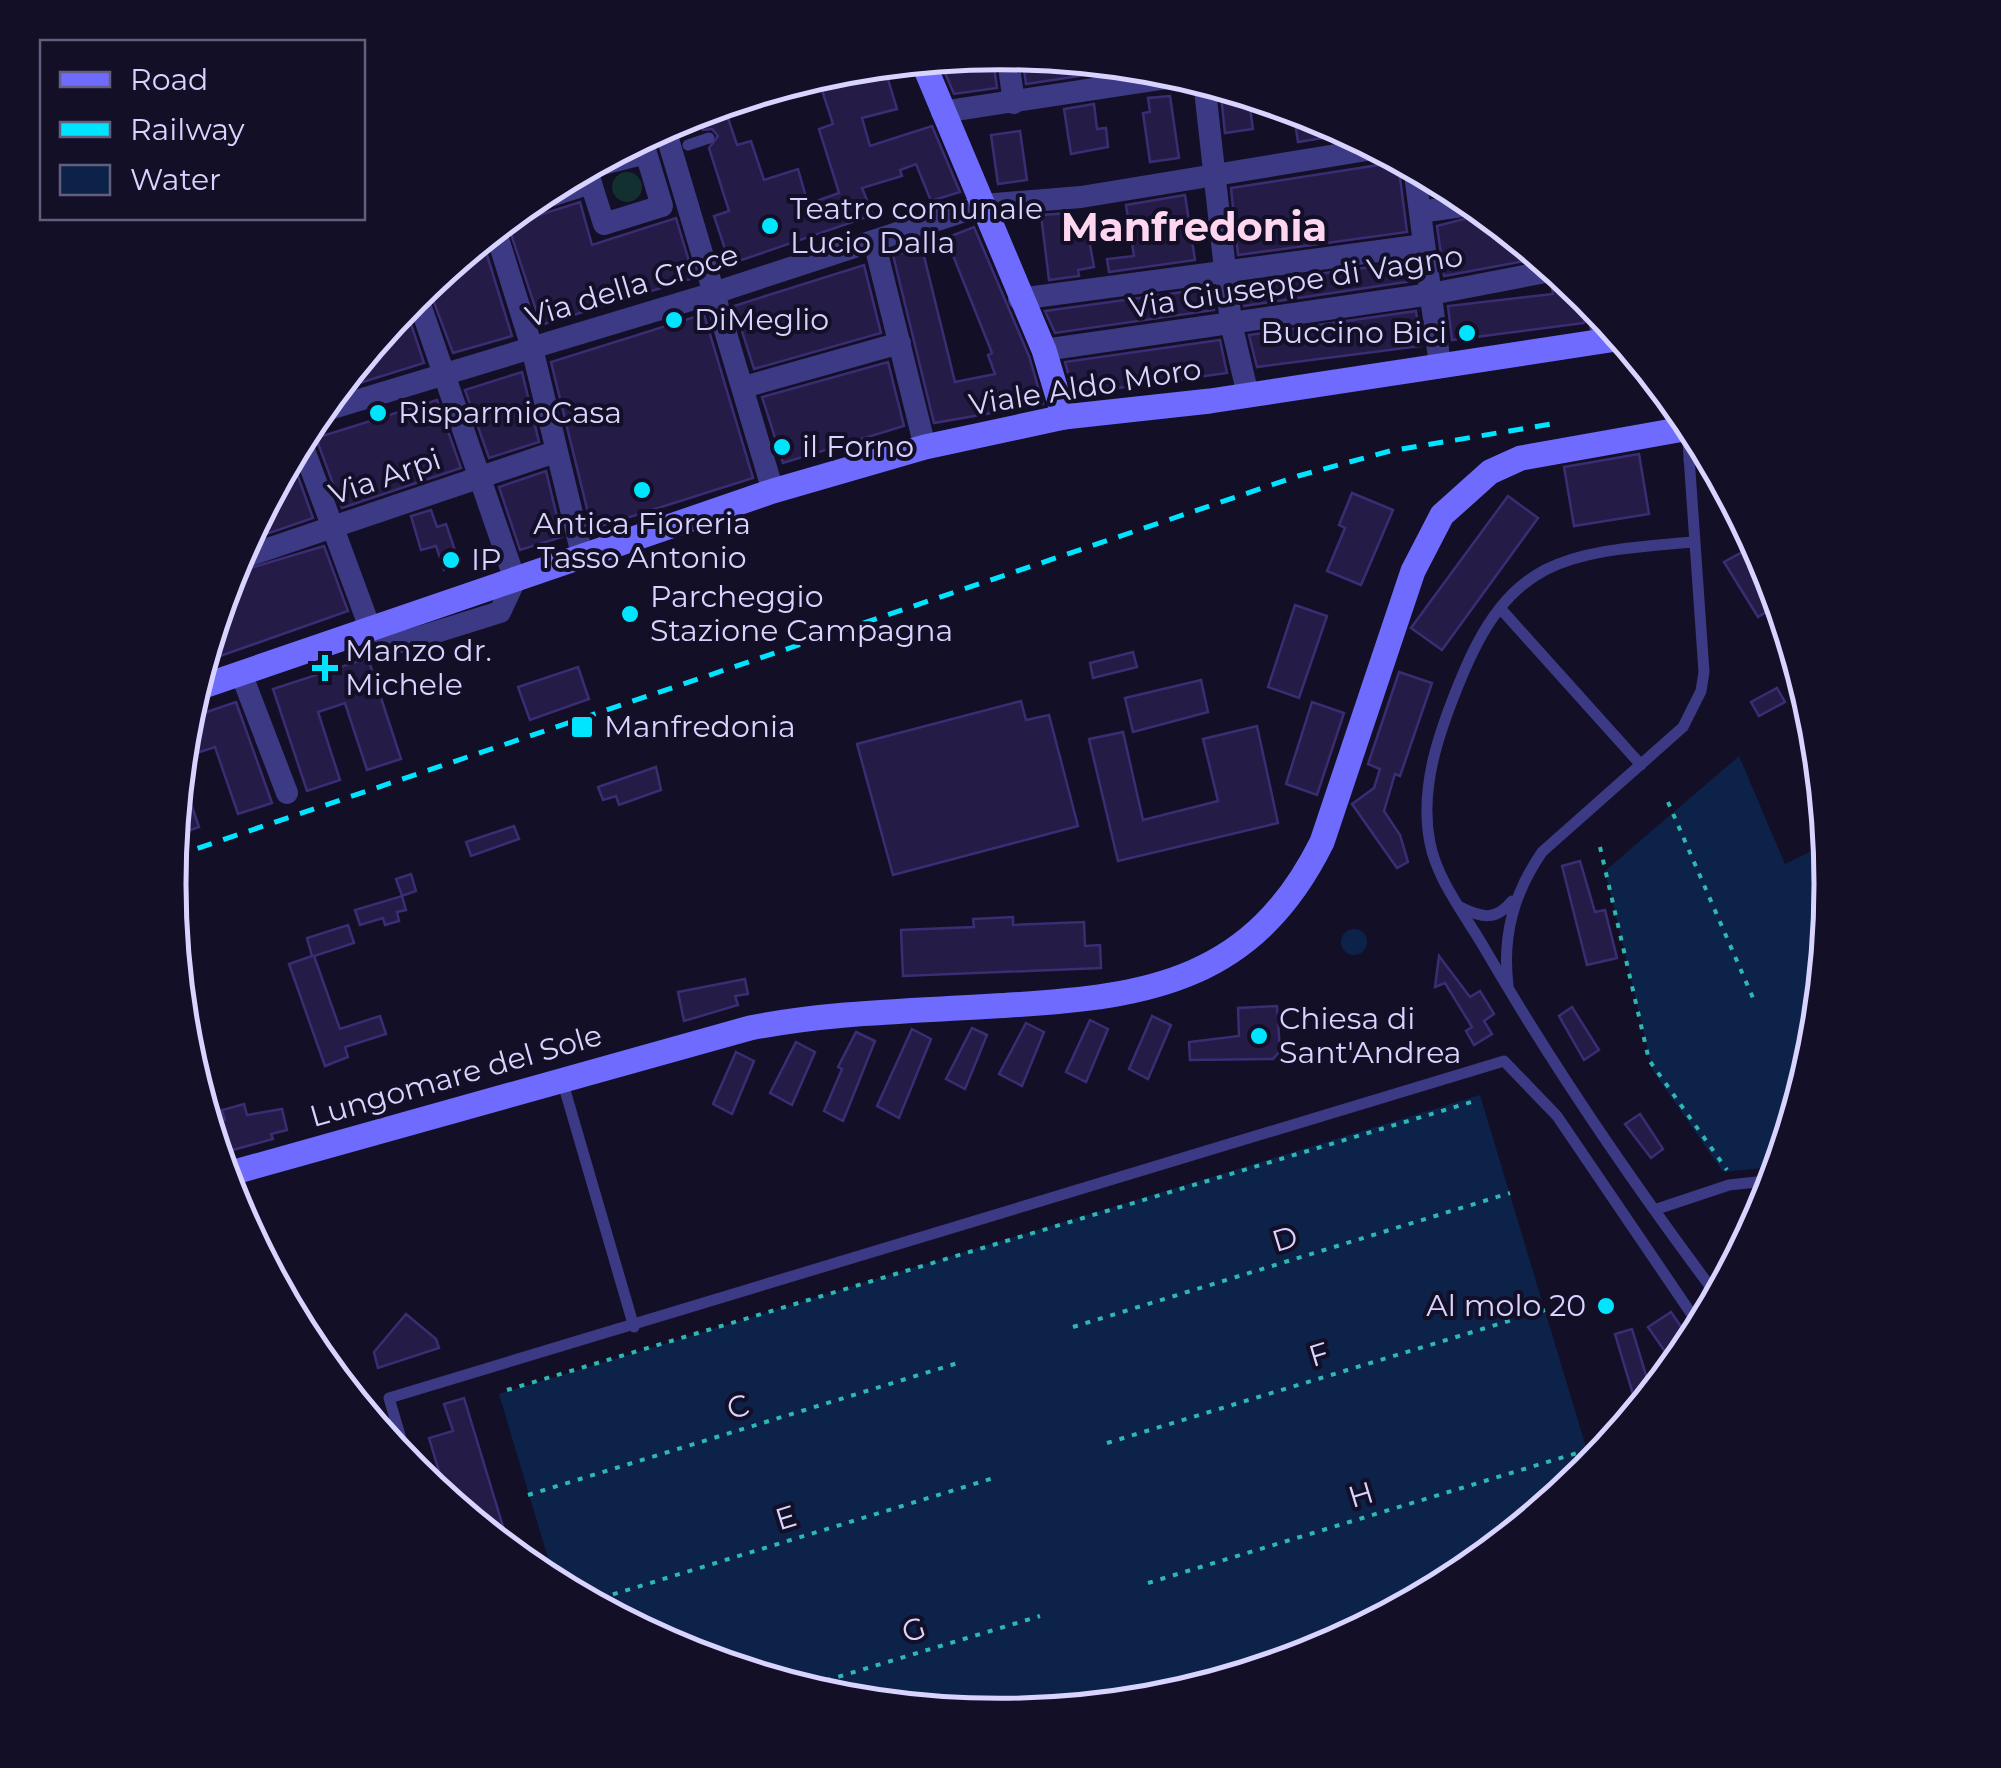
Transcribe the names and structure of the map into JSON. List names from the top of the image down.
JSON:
{
  "streets": {
    "street": [
      "Via Giuseppe di Vagno",
      "Via della Croce",
      "Viale Aldo Moro",
      "Via Arpi",
      "Lungomare del Sole"
    ],
    "path": [
      "D",
      "F",
      "C",
      "H",
      "E",
      "G"
    ]
  },
  "districts": ["Manfredonia"],
  "places": {
    "other": [
      "Teatro comunale Lucio Dalla",
      "DiMeglio",
      "Buccino Bici",
      "RisparmioCasa",
      "il Forno",
      "Antica Fioreria Tasso Antonio",
      "IP",
      "Parcheggio Stazione Campagna",
      "Chiesa di Sant'Andrea",
      "Al molo 20"
    ],
    "health": ["Manzo dr. Michele"],
    "transit": ["Manfredonia"]
  },
  "legend": ["Road", "Railway", "Water"]
}
